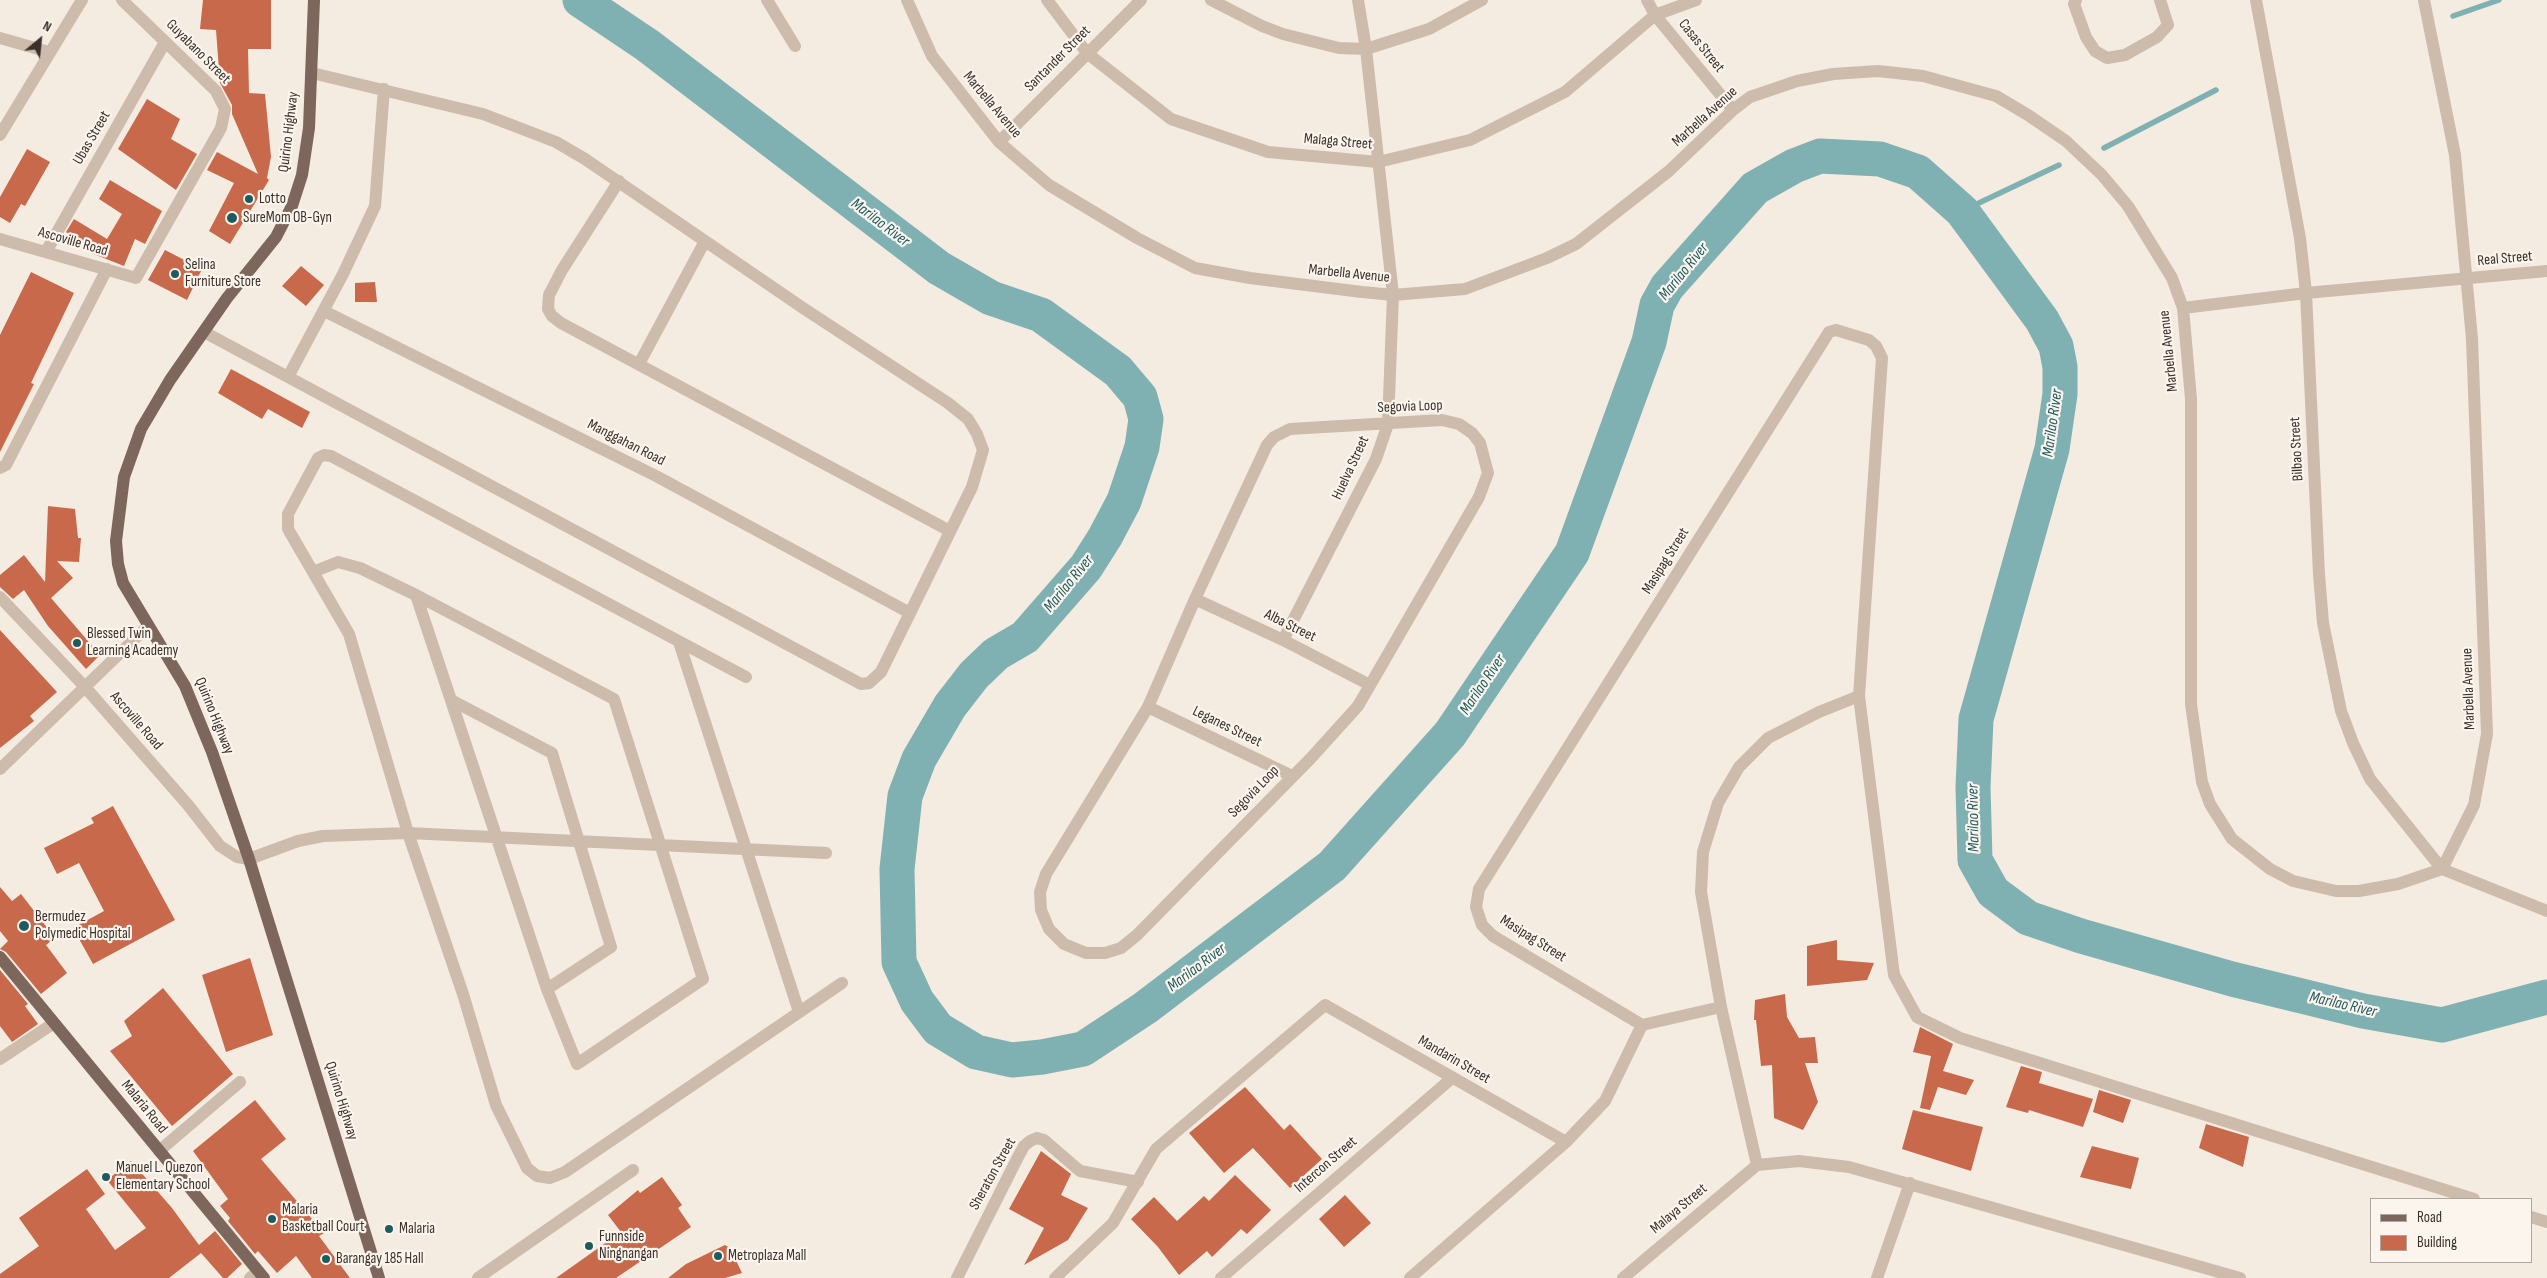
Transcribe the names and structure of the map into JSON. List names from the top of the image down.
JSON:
{
  "streets": {
    "main road": ["Quirino Highway", "Malaria Road"],
    "street": [
      "Casas Street",
      "Guyabano Street",
      "Santander Street",
      "Marbella Avenue",
      "Ubas Street",
      "Malaga Street",
      "Ascoville Road",
      "Real Street",
      "Segovia Loop",
      "Manggahan Road",
      "Bilbao Street",
      "Huelva Street",
      "Masipag Street",
      "Alba Street",
      "Leganes Street",
      "Mandarin Street",
      "Intercon Street",
      "Sheraton Street",
      "Malaya Street"
    ]
  },
  "crossings": [
    ["Casas Street", "Marbella Avenue"],
    ["Casas Street", "Malaga Street"],
    ["Guyabano Street", "Ubas Street"],
    ["Guyabano Street", "Ascoville Road"],
    ["Santander Street", "Marbella Avenue"],
    ["Santander Street", "Malaga Street"],
    ["Marbella Avenue", "Real Street"],
    ["Marbella Avenue", "Bilbao Street"],
    ["Marbella Avenue", "Huelva Street"],
    ["Quirino Highway", "Ascoville Road"],
    ["Ubas Street", "Ascoville Road"],
    ["Malaga Street", "Huelva Street"],
    ["Real Street", "Bilbao Street"],
    ["Segovia Loop", "Huelva Street"],
    ["Segovia Loop", "Alba Street"],
    ["Segovia Loop", "Leganes Street"],
    ["Huelva Street", "Alba Street"],
    ["Mandarin Street", "Intercon Street"],
    ["Mandarin Street", "Sheraton Street"]
  ],
  "water": ["Marilao River"],
  "places": [
    "Lotto",
    "SureMom OB-Gyn",
    "Selina Furniture Store",
    "Blessed Twin Learning Academy",
    "Bermudez Polymedic Hospital",
    "Manuel L. Quezon Elementary School",
    "Malaria Basketball Court",
    "Malaria",
    "Funnside Ningnangan",
    "Metroplaza Mall",
    "Barangay 185 Hall"
  ],
  "legend": ["Road", "Building"],
  "north": "top right"
}
